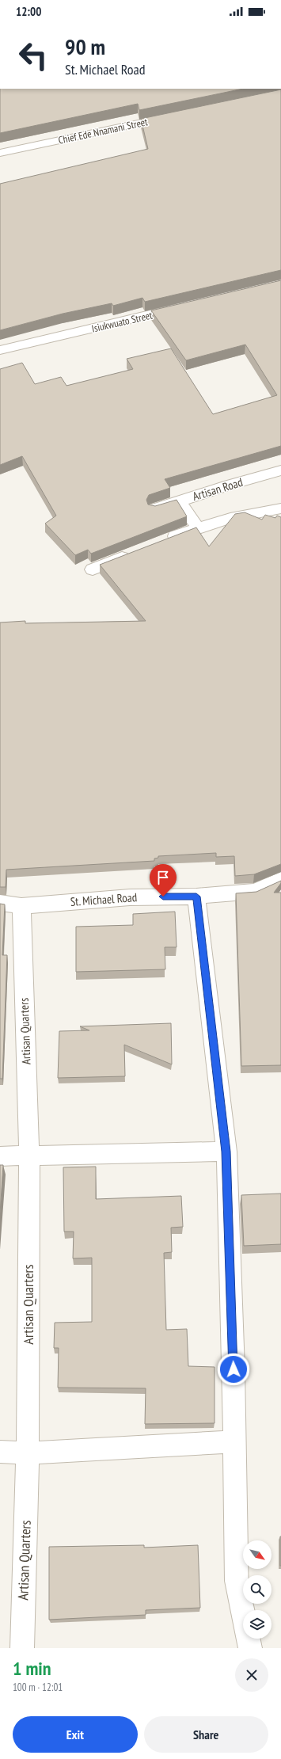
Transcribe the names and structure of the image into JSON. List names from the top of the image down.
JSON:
{
  "streets": {
    "street": [
      "Chief Ede Nnamani Street",
      "Isiukwuato Street",
      "Artisan Road",
      "St. Michael Road",
      "Artisan Quarters"
    ]
  },
  "crossings": [
    ["St. Michael Road", "Artisan Quarters"]
  ],
  "north": "bottom right",
  "page": {
    "status": "12:00",
    "turn": ["90 m", "St. Michael Road"],
    "heading": ["1 min", "100 m · 12:01"],
    "buttons": ["Exit", "Share"]
  }
}
